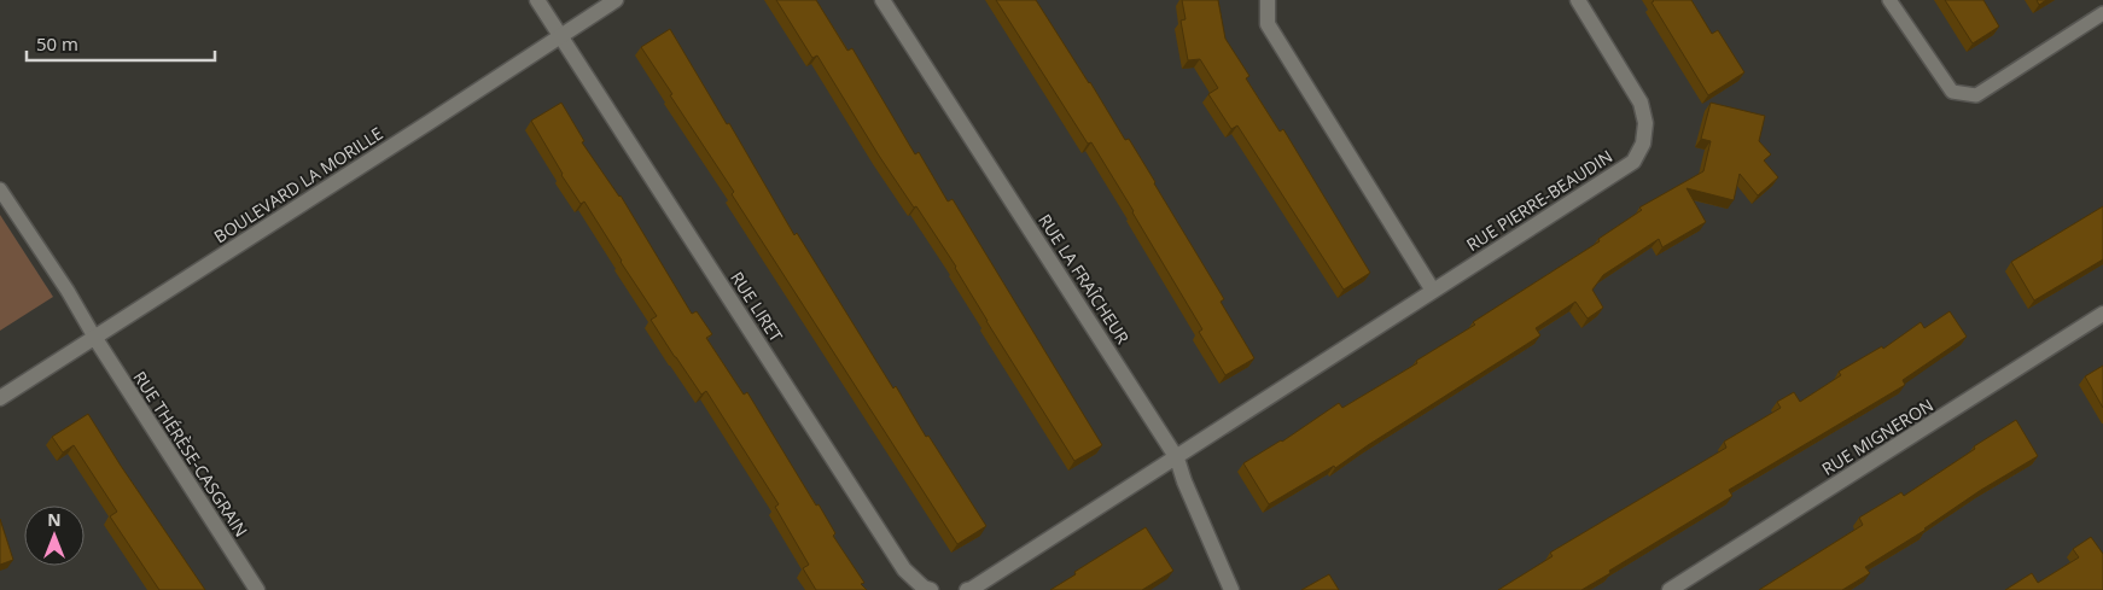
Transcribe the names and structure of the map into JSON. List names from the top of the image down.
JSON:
{
  "streets": {
    "street": [
      "BOULEVARD LA MORILLE",
      "RUE PIERRE-BEAUDIN",
      "RUE LA FRAÎCHEUR",
      "RUE LIRET",
      "RUE MIGNERON",
      "RUE THÉRÈSE-CASGRAIN"
    ]
  },
  "crossings": [
    ["BOULEVARD LA MORILLE", "RUE LIRET"],
    ["BOULEVARD LA MORILLE", "RUE THÉRÈSE-CASGRAIN"],
    ["RUE PIERRE-BEAUDIN", "RUE LA FRAÎCHEUR"]
  ],
  "scale_bar": "50 m",
  "north": "top"
}
